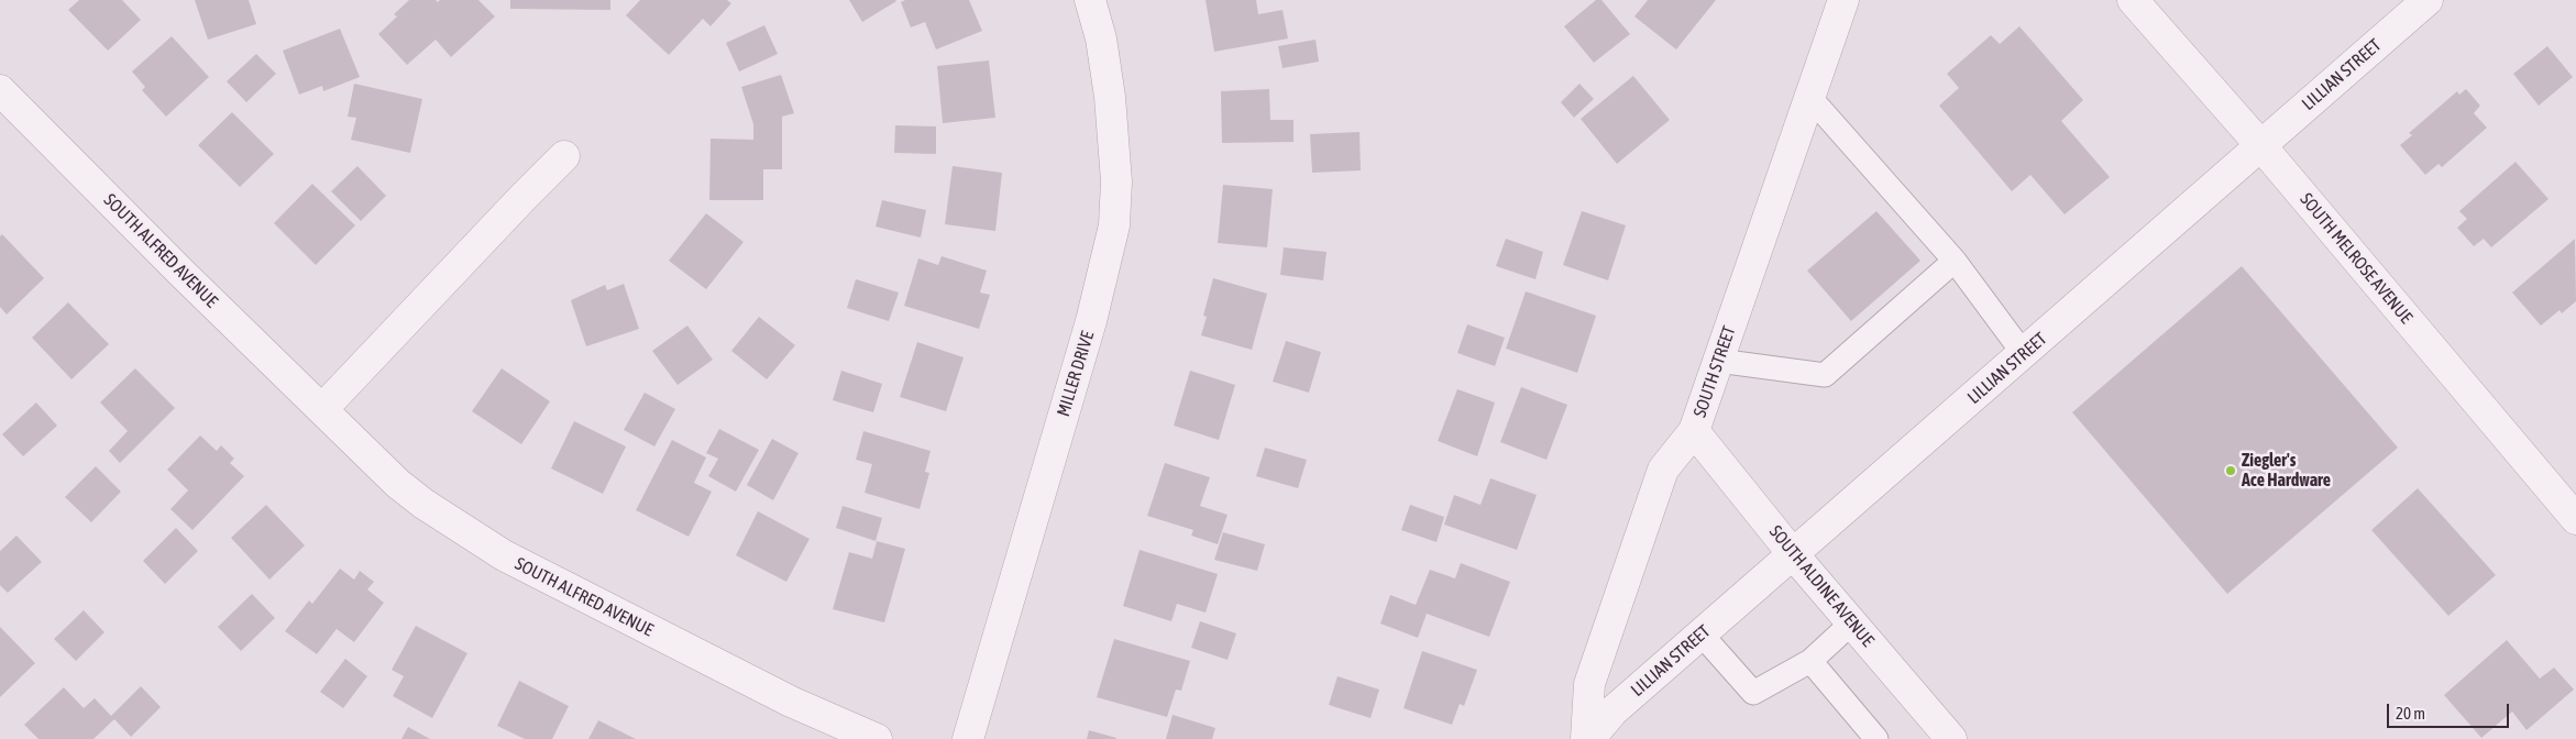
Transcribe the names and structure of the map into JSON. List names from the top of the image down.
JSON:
{
  "streets": {
    "street": [
      "LILLIAN STREET",
      "SOUTH ALFRED AVENUE",
      "SOUTH MELROSE AVENUE",
      "SOUTH STREET",
      "MILLER DRIVE",
      "SOUTH ALDINE AVENUE"
    ]
  },
  "crossings": [
    ["LILLIAN STREET", "SOUTH MELROSE AVENUE"],
    ["LILLIAN STREET", "SOUTH STREET"],
    ["LILLIAN STREET", "SOUTH ALDINE AVENUE"],
    ["SOUTH STREET", "SOUTH ALDINE AVENUE"]
  ],
  "places": ["Ziegler's Ace Hardware"],
  "scale_bar": "20 m"
}
